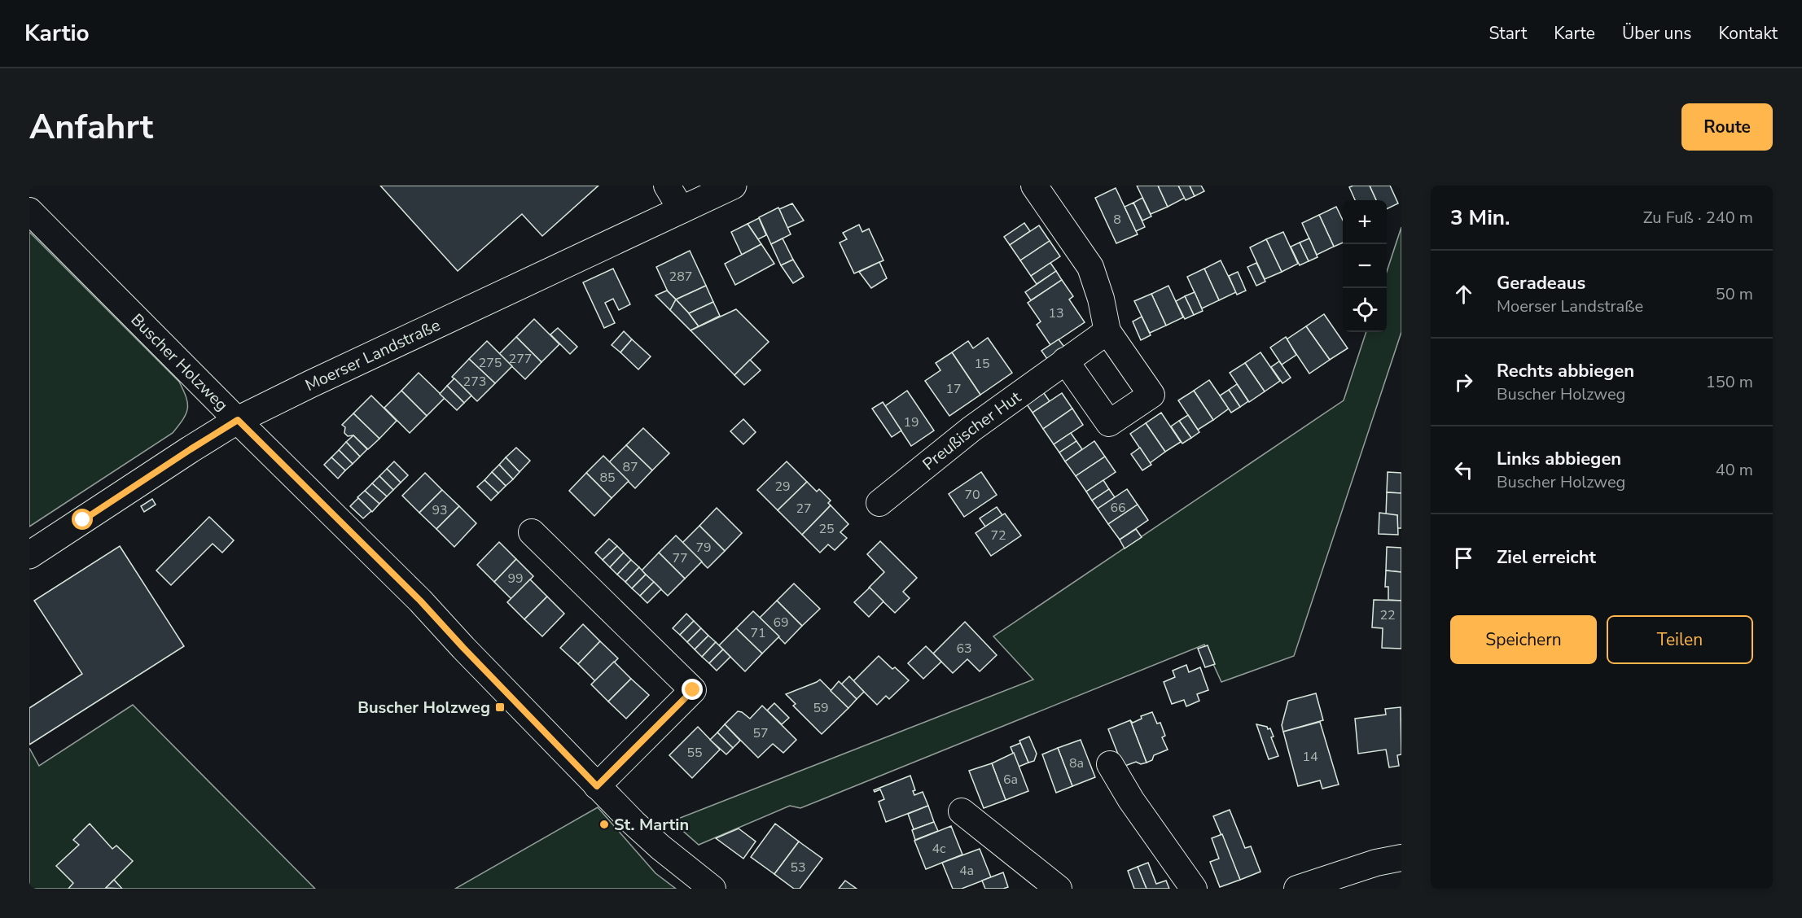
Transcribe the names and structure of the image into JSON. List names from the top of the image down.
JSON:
{
  "streets": {
    "main road": ["Moerser Landstraße"],
    "street": ["Buscher Holzweg", "Preußischer Hut"]
  },
  "crossings": [
    ["Moerser Landstraße", "Buscher Holzweg"]
  ],
  "places": {
    "transit": ["Buscher Holzweg"],
    "other": ["St. Martin"]
  },
  "house_numbers": [
    "8",
    "287",
    "13",
    "277",
    "275",
    "15",
    "273",
    "17",
    "19",
    "87",
    "85",
    "29",
    "70",
    "66",
    "27",
    "93",
    "25",
    "72",
    "79",
    "77",
    "99",
    "22",
    "69",
    "71",
    "63",
    "59",
    "57",
    "55",
    "14",
    "8a",
    "6a",
    "4c",
    "53",
    "4a"
  ],
  "page": {
    "header": "Kartio",
    "nav": [
      "Start",
      "Karte",
      "Über uns",
      "Kontakt"
    ],
    "buttons": [
      "Route",
      ["Speichern", "Teilen"]
    ],
    "title": "Anfahrt",
    "heading": ["3 Min.", "Zu Fuß · 240 m"],
    "map_buttons": ["+", "−"],
    "list": [
      ["Geradeaus", "Moerser Landstraße", "50 m"],
      ["Rechts abbiegen", "Buscher Holzweg", "150 m"],
      ["Links abbiegen", "Buscher Holzweg", "40 m"],
      "Ziel erreicht"
    ]
  }
}
